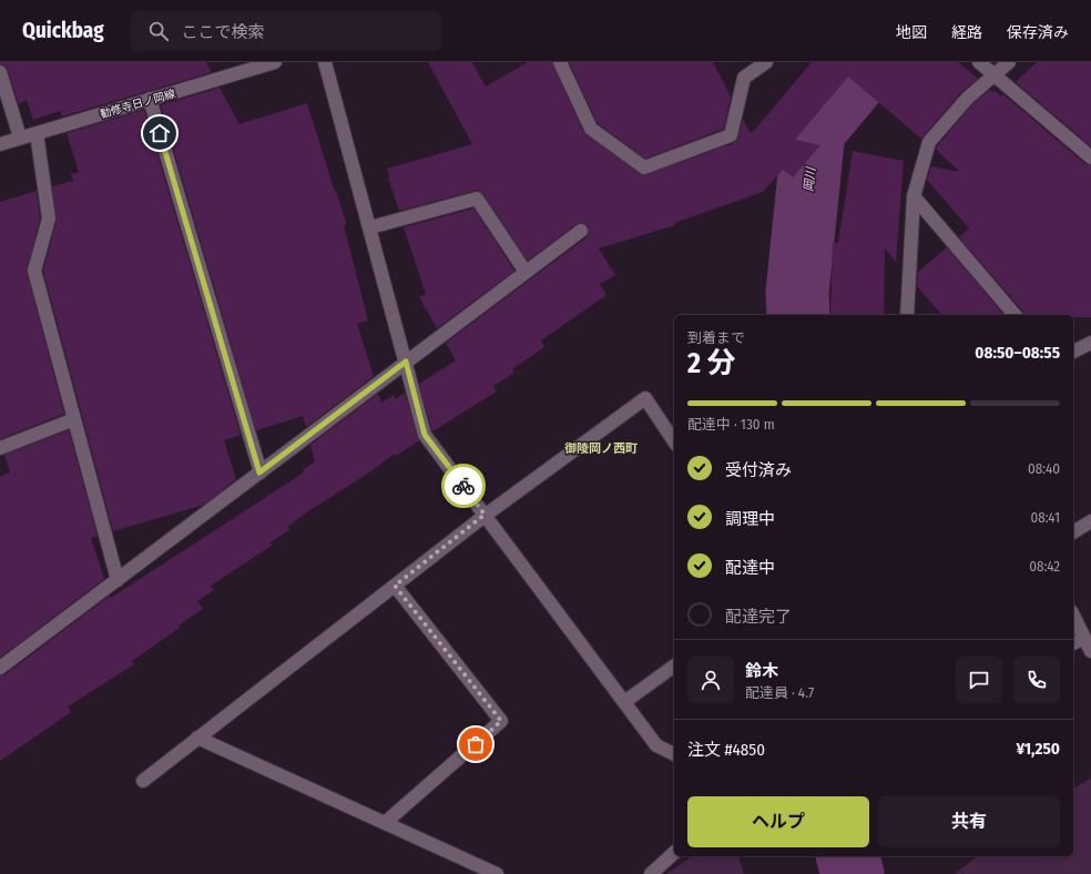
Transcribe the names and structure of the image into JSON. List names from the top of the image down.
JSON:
{
  "streets": {
    "street": ["勧修寺日ノ岡線"]
  },
  "districts": ["御陵岡ノ西町"],
  "water": ["岡川"],
  "page": {
    "header": "Quickbag",
    "search": "ここで検索",
    "nav": ["地図", "経路", "保存済み"],
    "heading": ["2 分", "到着まで", "08:50–08:55"],
    "panel": [
      "鈴木",
      "配達員 · 4.7",
      "注文 #4850",
      "¥1,250"
    ],
    "bar": "配達中 · 130 m",
    "list": [
      ["受付済み", "08:40"],
      ["調理中", "08:41"],
      ["配達中", "08:42"],
      "配達完了"
    ],
    "buttons": ["ヘルプ", "共有"]
  }
}
